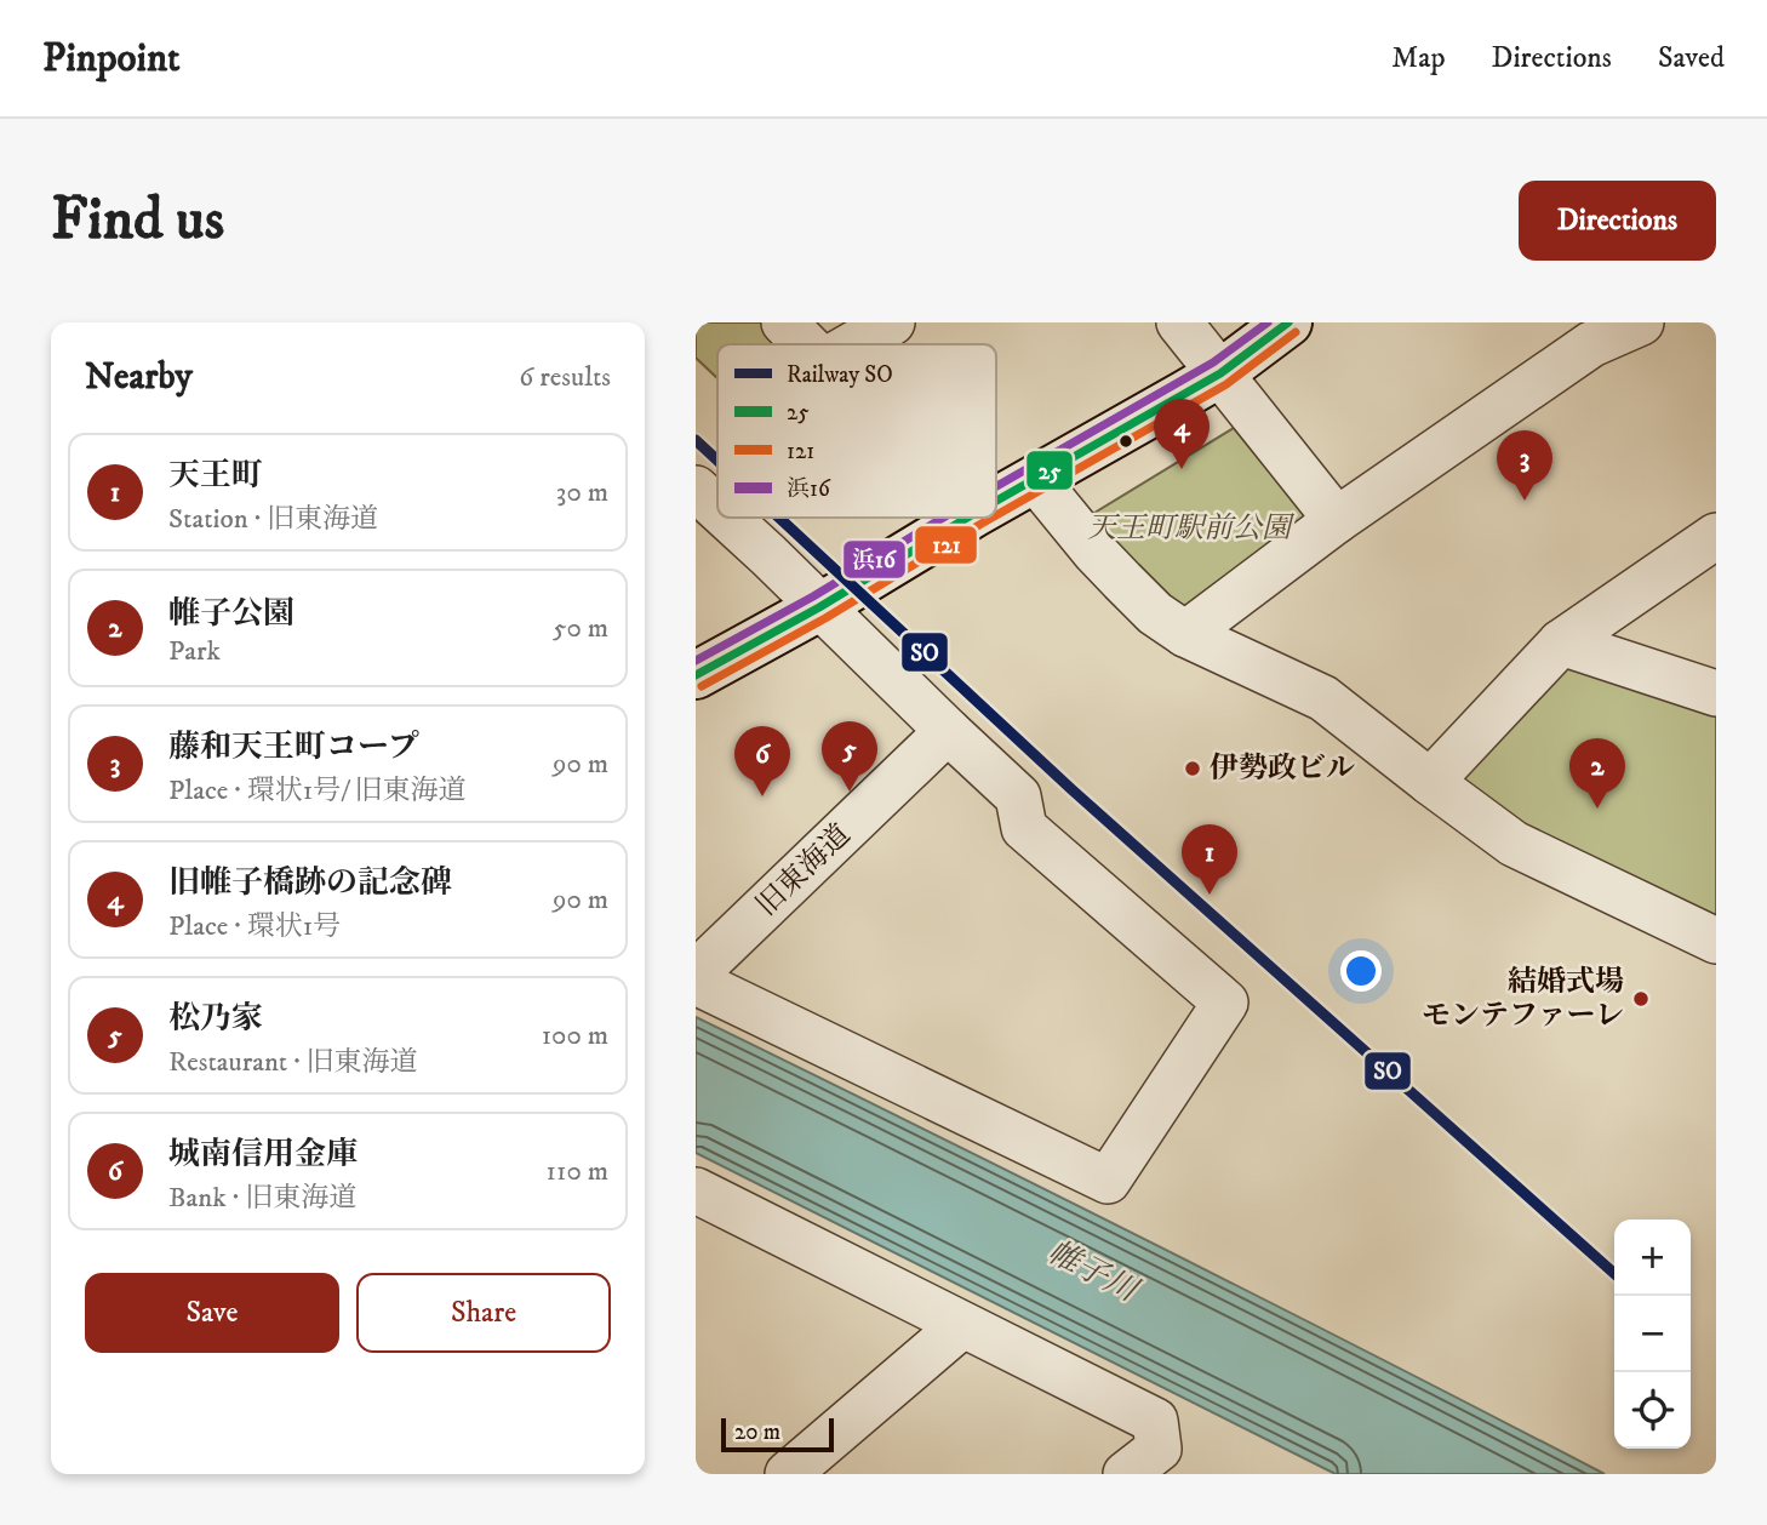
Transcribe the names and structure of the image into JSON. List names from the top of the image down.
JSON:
{
  "streets": {
    "street": ["旧東海道"]
  },
  "water": ["帷子川"],
  "parks": ["天王町駅前公園"],
  "places": ["伊勢政ビル", "結婚式場 モンテファーレ"],
  "lines": [
    "transit line 25",
    "transit line 浜16",
    "transit line 121",
    "rail line SO"
  ],
  "legend": [
    "Railway SO",
    "25",
    "121",
    "浜16"
  ],
  "scale_bar": "20 m",
  "page": {
    "header": "Pinpoint",
    "nav": ["Map", "Directions", "Saved"],
    "buttons": [
      "Directions",
      ["Save", "Share"]
    ],
    "title": "Find us",
    "heading": ["Nearby", "6 results"],
    "pins": [
      "4",
      "3",
      "5",
      "6",
      "2",
      "1"
    ],
    "list": [
      {
        "mark": "1",
        "name": "天王町",
        "note": "Station · 旧東海道",
        "value": "30 m"
      },
      {
        "mark": "2",
        "name": "帷子公園",
        "note": "Park",
        "value": "50 m"
      },
      {
        "mark": "3",
        "name": "藤和天王町コープ",
        "note": "Place · 環状1号/ 旧東海道",
        "value": "90 m"
      },
      {
        "mark": "4",
        "name": "旧帷子橋跡の記念碑",
        "note": "Place · 環状1号",
        "value": "90 m"
      },
      {
        "mark": "5",
        "name": "松乃家",
        "note": "Restaurant · 旧東海道",
        "value": "100 m"
      },
      {
        "mark": "6",
        "name": "城南信用金庫",
        "note": "Bank · 旧東海道",
        "value": "110 m"
      }
    ],
    "map_buttons": ["+", "−"],
    "scale": "20 m"
  }
}
